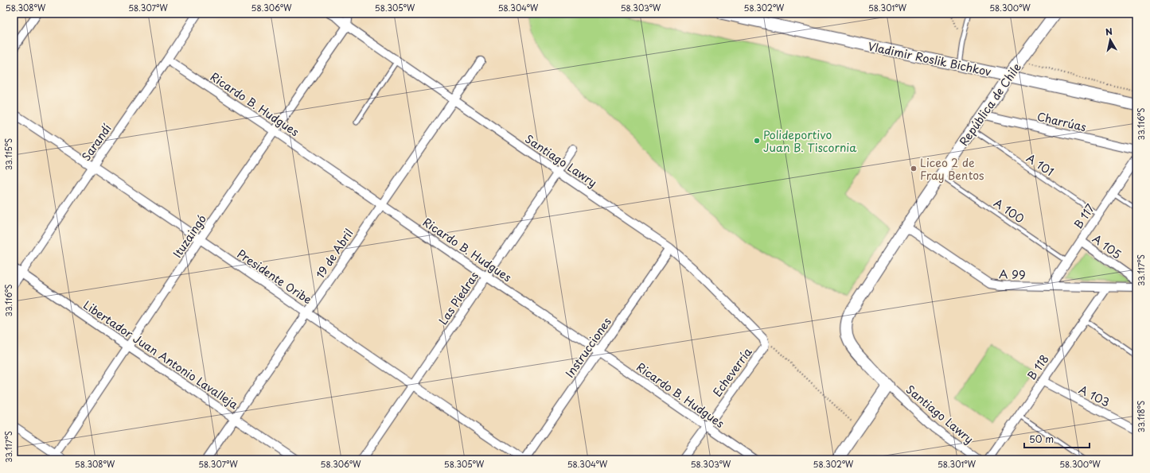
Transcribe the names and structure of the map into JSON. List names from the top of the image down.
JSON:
{
  "streets": {
    "street": [
      "Vladimir Roslik Bichkov",
      "Ricardo B. Hudgues",
      "República de Chile",
      "Charrúas",
      "Sarandí",
      "Santiago Lawry",
      "B 117",
      "Ituzaingó",
      "A 105",
      "19 de Abril",
      "A 99",
      "Presidente Oribe",
      "Las Piedras",
      "Instrucciones",
      "Libertador Juan Antonio Lavalleja",
      "B 118",
      "Echeverría",
      "A 103"
    ],
    "lane": ["A 101", "A 100"]
  },
  "crossings": [
    ["Vladimir Roslik Bichkov", "República de Chile"],
    ["Ricardo B. Hudgues", "Sarandí"],
    ["Ricardo B. Hudgues", "Ituzaingó"],
    ["Ricardo B. Hudgues", "19 de Abril"],
    ["Ricardo B. Hudgues", "Las Piedras"],
    ["Ricardo B. Hudgues", "Instrucciones"],
    ["Ricardo B. Hudgues", "Echeverría"],
    ["República de Chile", "Charrúas"],
    ["República de Chile", "Santiago Lawry"],
    ["República de Chile", "A 101"],
    ["República de Chile", "A 100"],
    ["República de Chile", "A 99"],
    ["Sarandí", "Presidente Oribe"],
    ["Sarandí", "Libertador Juan Antonio Lavalleja"],
    ["Santiago Lawry", "Ituzaingó"],
    ["Santiago Lawry", "19 de Abril"],
    ["Santiago Lawry", "Las Piedras"],
    ["Santiago Lawry", "Instrucciones"],
    ["Santiago Lawry", "Echeverría"],
    ["A 101", "B 117"],
    ["A 100", "B 117"],
    ["B 117", "A 105"],
    ["B 117", "A 99"],
    ["Ituzaingó", "Presidente Oribe"],
    ["Ituzaingó", "Libertador Juan Antonio Lavalleja"],
    ["19 de Abril", "Presidente Oribe"],
    ["19 de Abril", "Libertador Juan Antonio Lavalleja"],
    ["A 99", "B 118"],
    ["Presidente Oribe", "Las Piedras"],
    ["B 118", "A 103"]
  ],
  "places": ["Polideportivo Juan B. Tiscornia", "Liceo 2 de Fray Bentos"],
  "scale_bar": "50 m",
  "north": "top",
  "coordinates": [
    "58.308°W",
    "58.307°W",
    "58.306°W",
    "58.305°W",
    "58.304°W",
    "58.303°W",
    "58.302°W",
    "58.301°W",
    "58.300°W",
    "33.116°S",
    "33.115°S",
    "33.117°S",
    "33.118°S"
  ]
}
